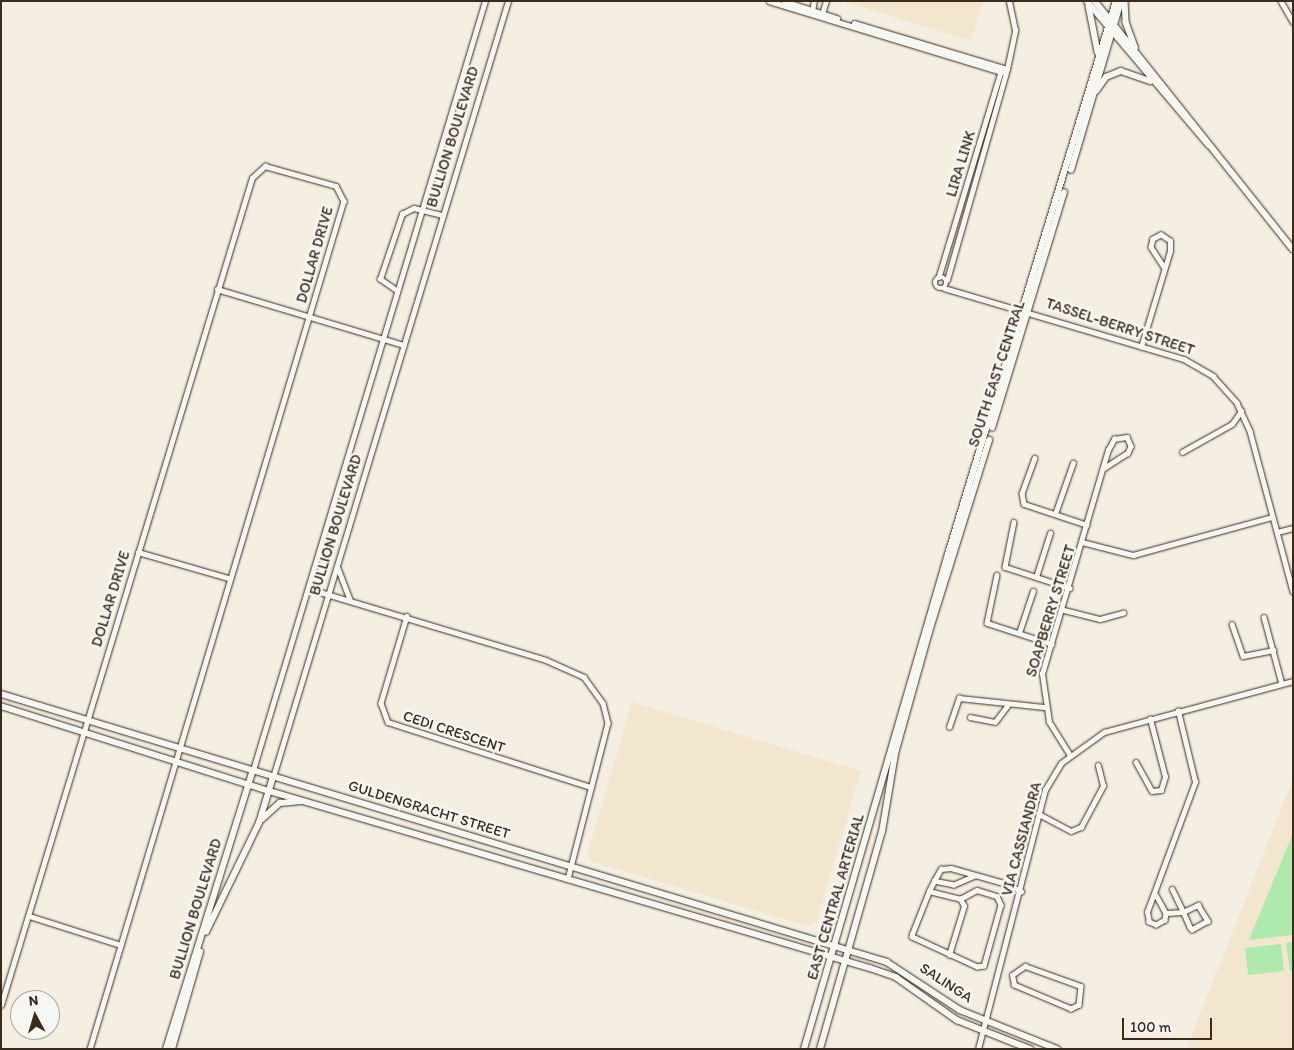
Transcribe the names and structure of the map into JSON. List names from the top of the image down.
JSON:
{
  "streets": {
    "street": [
      "BULLION BOULEVARD",
      "LIRA LINK",
      "DOLLAR DRIVE",
      "TASSEL-BERRY STREET",
      "SOUTH EAST CENTRAL",
      "SOAPBERRY STREET",
      "CEDI CRESCENT",
      "GULDENGRACHT STREET",
      "VIA CASSIANDRA",
      "EAST CENTRAL ARTERIAL",
      "SALINGA"
    ]
  },
  "crossings": [
    ["BULLION BOULEVARD", "GULDENGRACHT STREET"],
    ["DOLLAR DRIVE", "GULDENGRACHT STREET"],
    ["TASSEL-BERRY STREET", "SOUTH EAST CENTRAL"],
    ["TASSEL-BERRY STREET", "SOAPBERRY STREET"],
    ["SOUTH EAST CENTRAL", "EAST CENTRAL ARTERIAL"],
    ["SOAPBERRY STREET", "VIA CASSIANDRA"],
    ["GULDENGRACHT STREET", "EAST CENTRAL ARTERIAL"],
    ["GULDENGRACHT STREET", "SALINGA"],
    ["VIA CASSIANDRA", "SALINGA"],
    ["EAST CENTRAL ARTERIAL", "SALINGA"]
  ],
  "scale_bar": "100 m",
  "north": "top"
}
